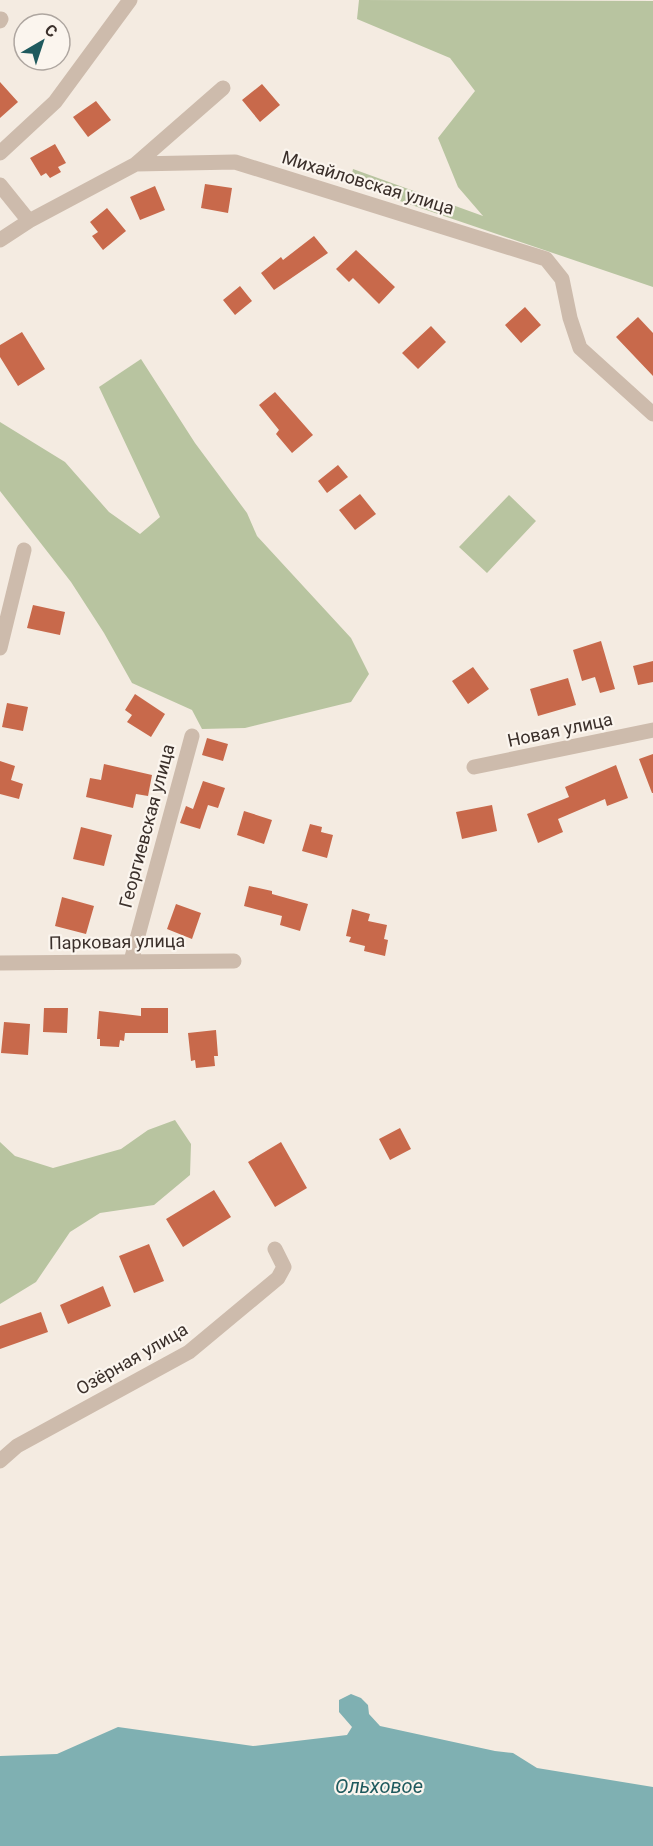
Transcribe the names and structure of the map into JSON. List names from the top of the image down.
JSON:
{
  "streets": {
    "street": [
      "Михайловская улица",
      "Новая улица",
      "Георгиевская улица",
      "Парковая улица",
      "Озёрная улица"
    ]
  },
  "crossings": [
    ["Георгиевская улица", "Парковая улица"]
  ],
  "water": ["Ольховое"],
  "north": "top right"
}
